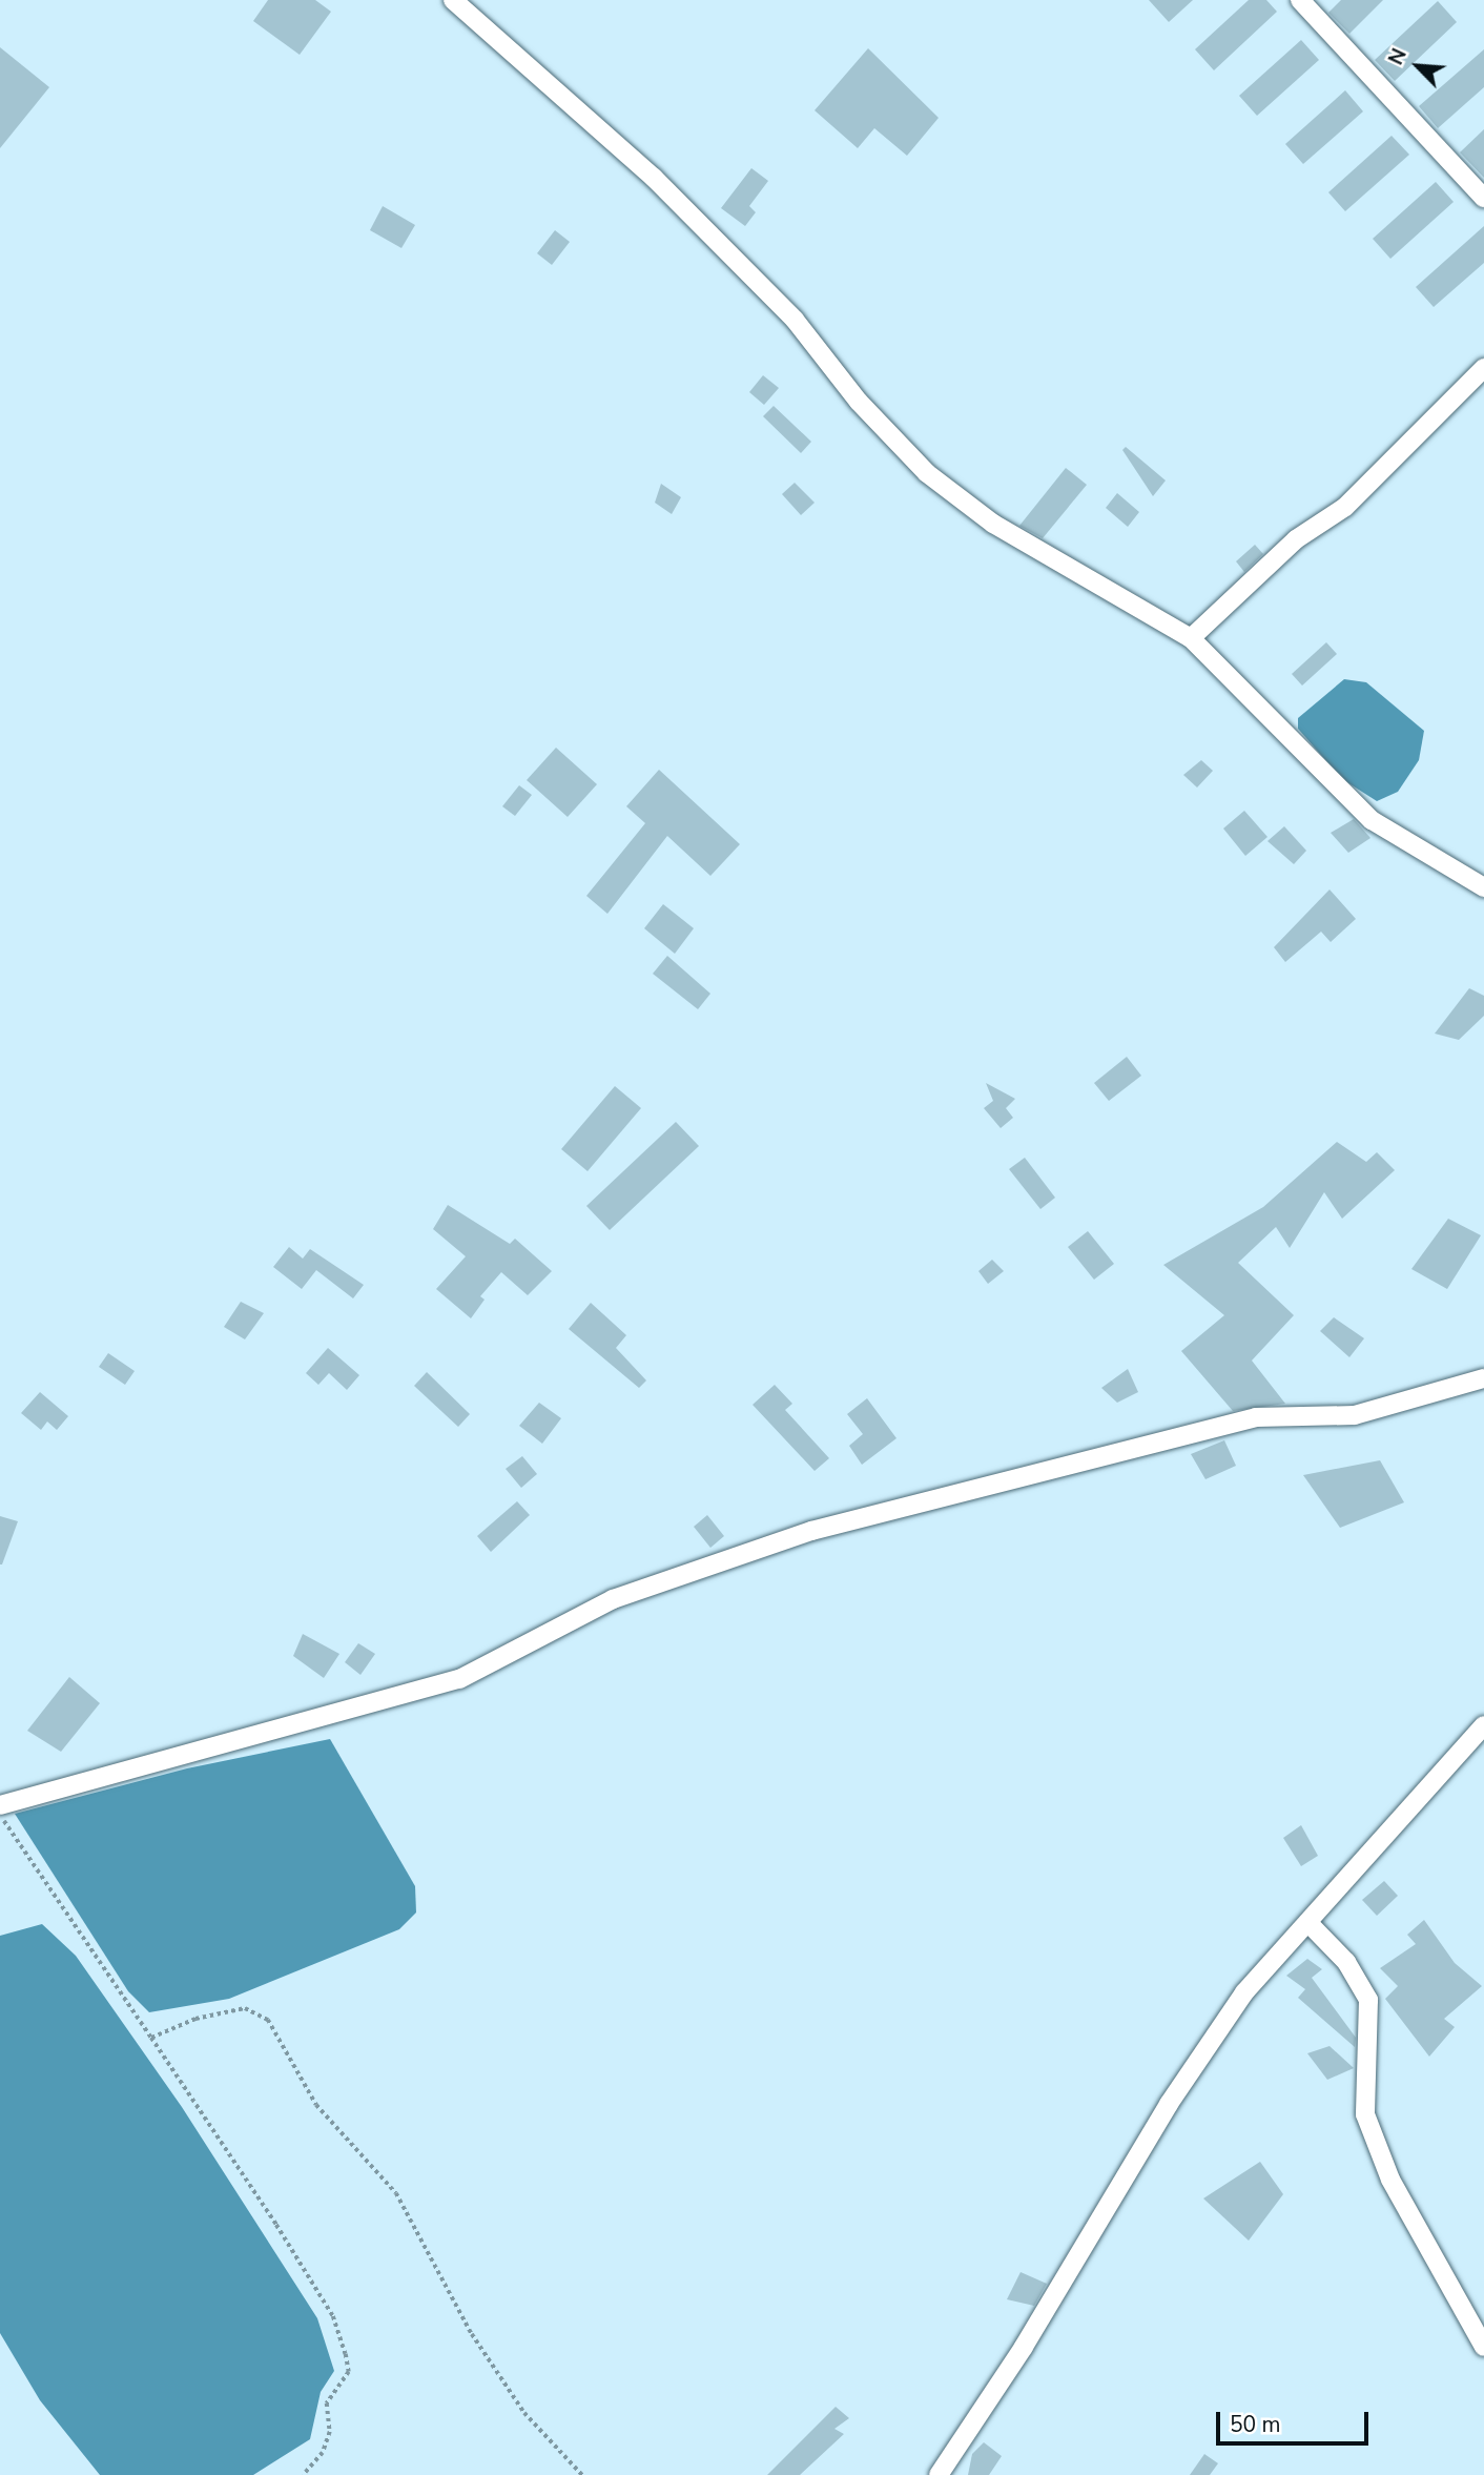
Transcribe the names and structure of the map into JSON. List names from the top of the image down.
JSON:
{
  "scale_bar": "50 m",
  "north": "top left"
}
